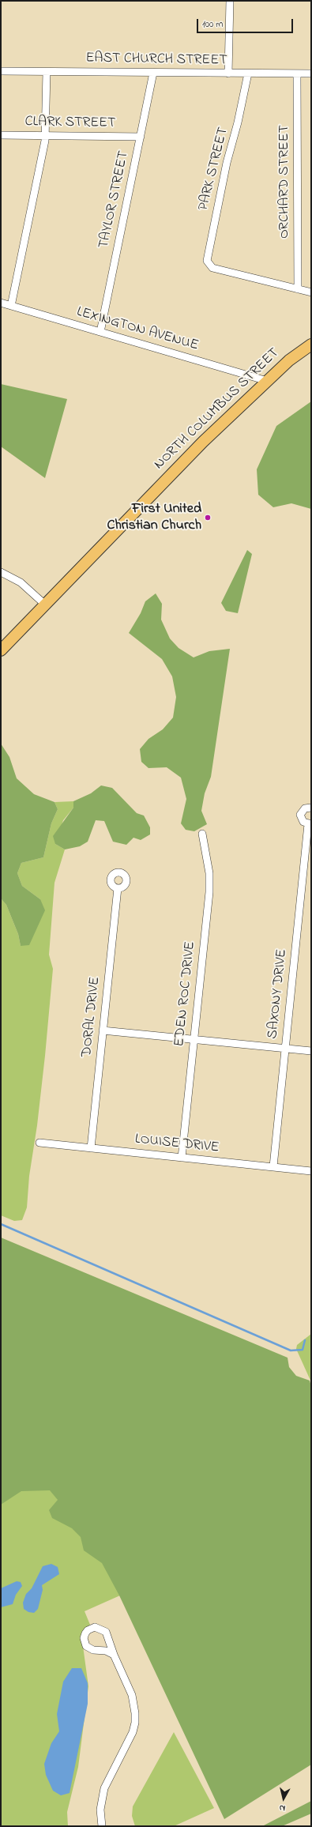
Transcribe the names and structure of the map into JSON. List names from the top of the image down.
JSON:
{
  "streets": {
    "main road": ["NORTH COLUMBUS STREET"],
    "street": [
      "EAST CHURCH STREET",
      "CLARK STREET",
      "PARK STREET",
      "ORCHARD STREET",
      "TAYLOR STREET",
      "LEXINGTON AVENUE",
      "EDEN ROC DRIVE",
      "SAXONY DRIVE",
      "DORAL DRIVE",
      "LOUISE DRIVE"
    ]
  },
  "crossings": [
    ["EAST CHURCH STREET", "PARK STREET"],
    ["EAST CHURCH STREET", "ORCHARD STREET"],
    ["EAST CHURCH STREET", "TAYLOR STREET"],
    ["CLARK STREET", "TAYLOR STREET"],
    ["PARK STREET", "ORCHARD STREET"],
    ["TAYLOR STREET", "LEXINGTON AVENUE"],
    ["LEXINGTON AVENUE", "NORTH COLUMBUS STREET"],
    ["EDEN ROC DRIVE", "LOUISE DRIVE"],
    ["SAXONY DRIVE", "LOUISE DRIVE"],
    ["DORAL DRIVE", "LOUISE DRIVE"]
  ],
  "places": ["First United Christian Church"],
  "scale_bar": "100 m",
  "north": "bottom"
}
